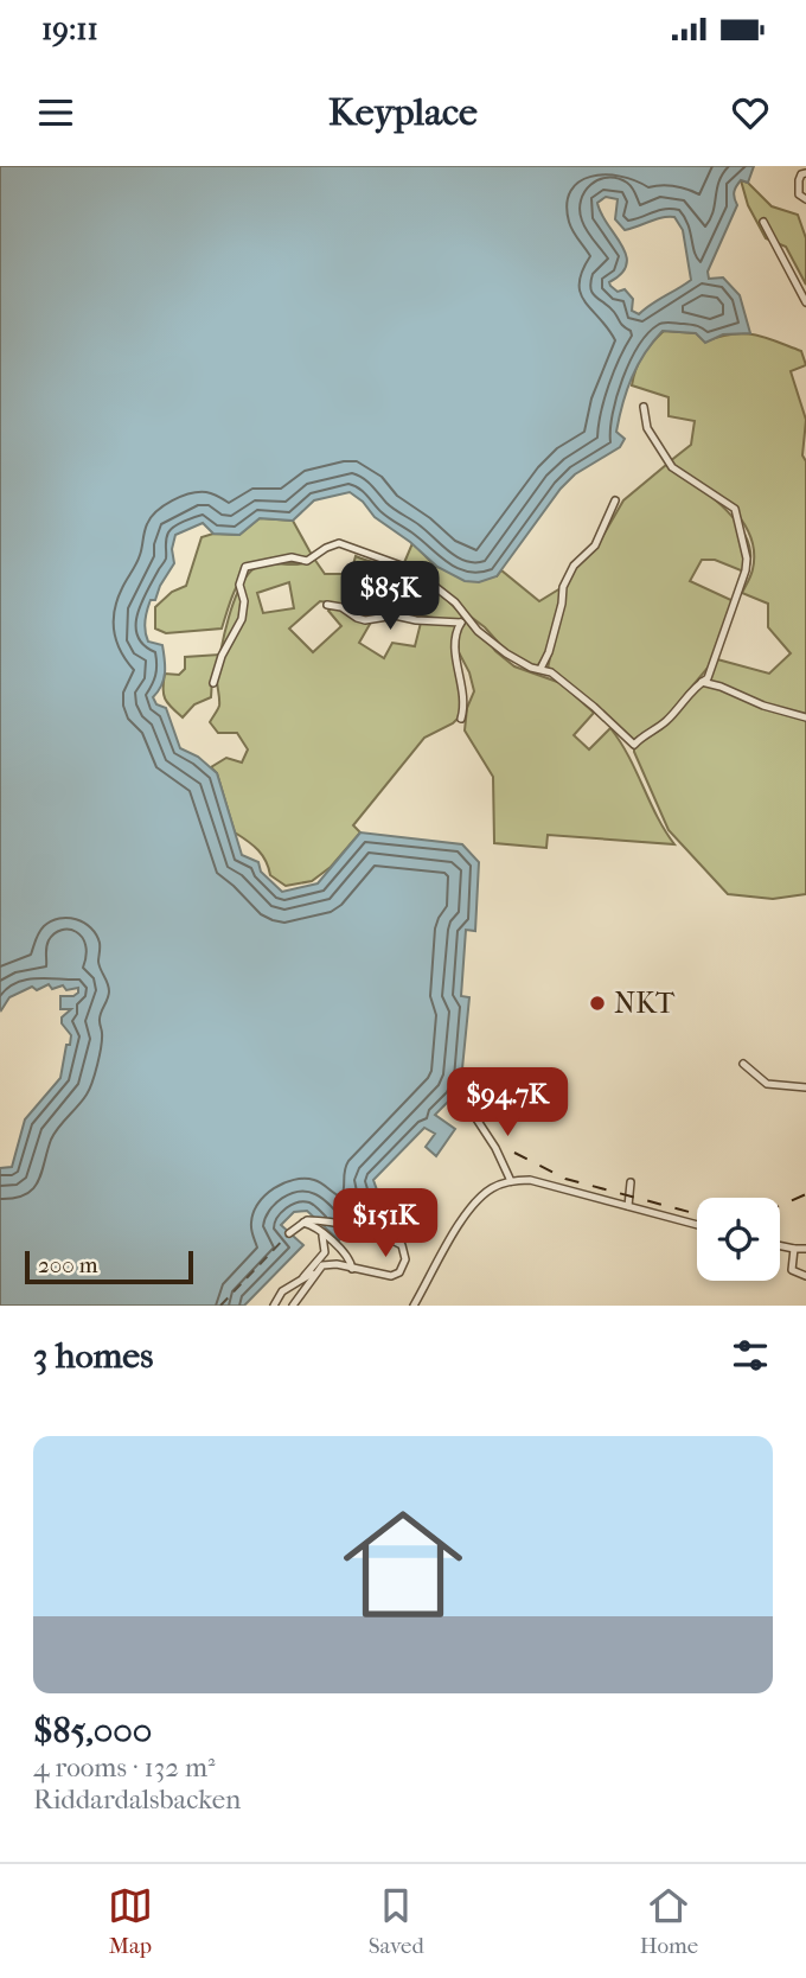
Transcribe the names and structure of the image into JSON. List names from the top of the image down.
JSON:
{
  "places": ["NKT"],
  "scale_bar": "200 m",
  "page": {
    "status": "19:11",
    "header": "Keyplace",
    "price": ["$85K", "$94.7K", "$151K"],
    "scale": "200 m",
    "heading": "3 homes",
    "list": [
      {
        "name": "$85,000",
        "note": "4 rooms · 132 m² · Riddardalsbacken"
      }
    ],
    "tabs": ["Map", "Saved", "Home"]
  }
}
